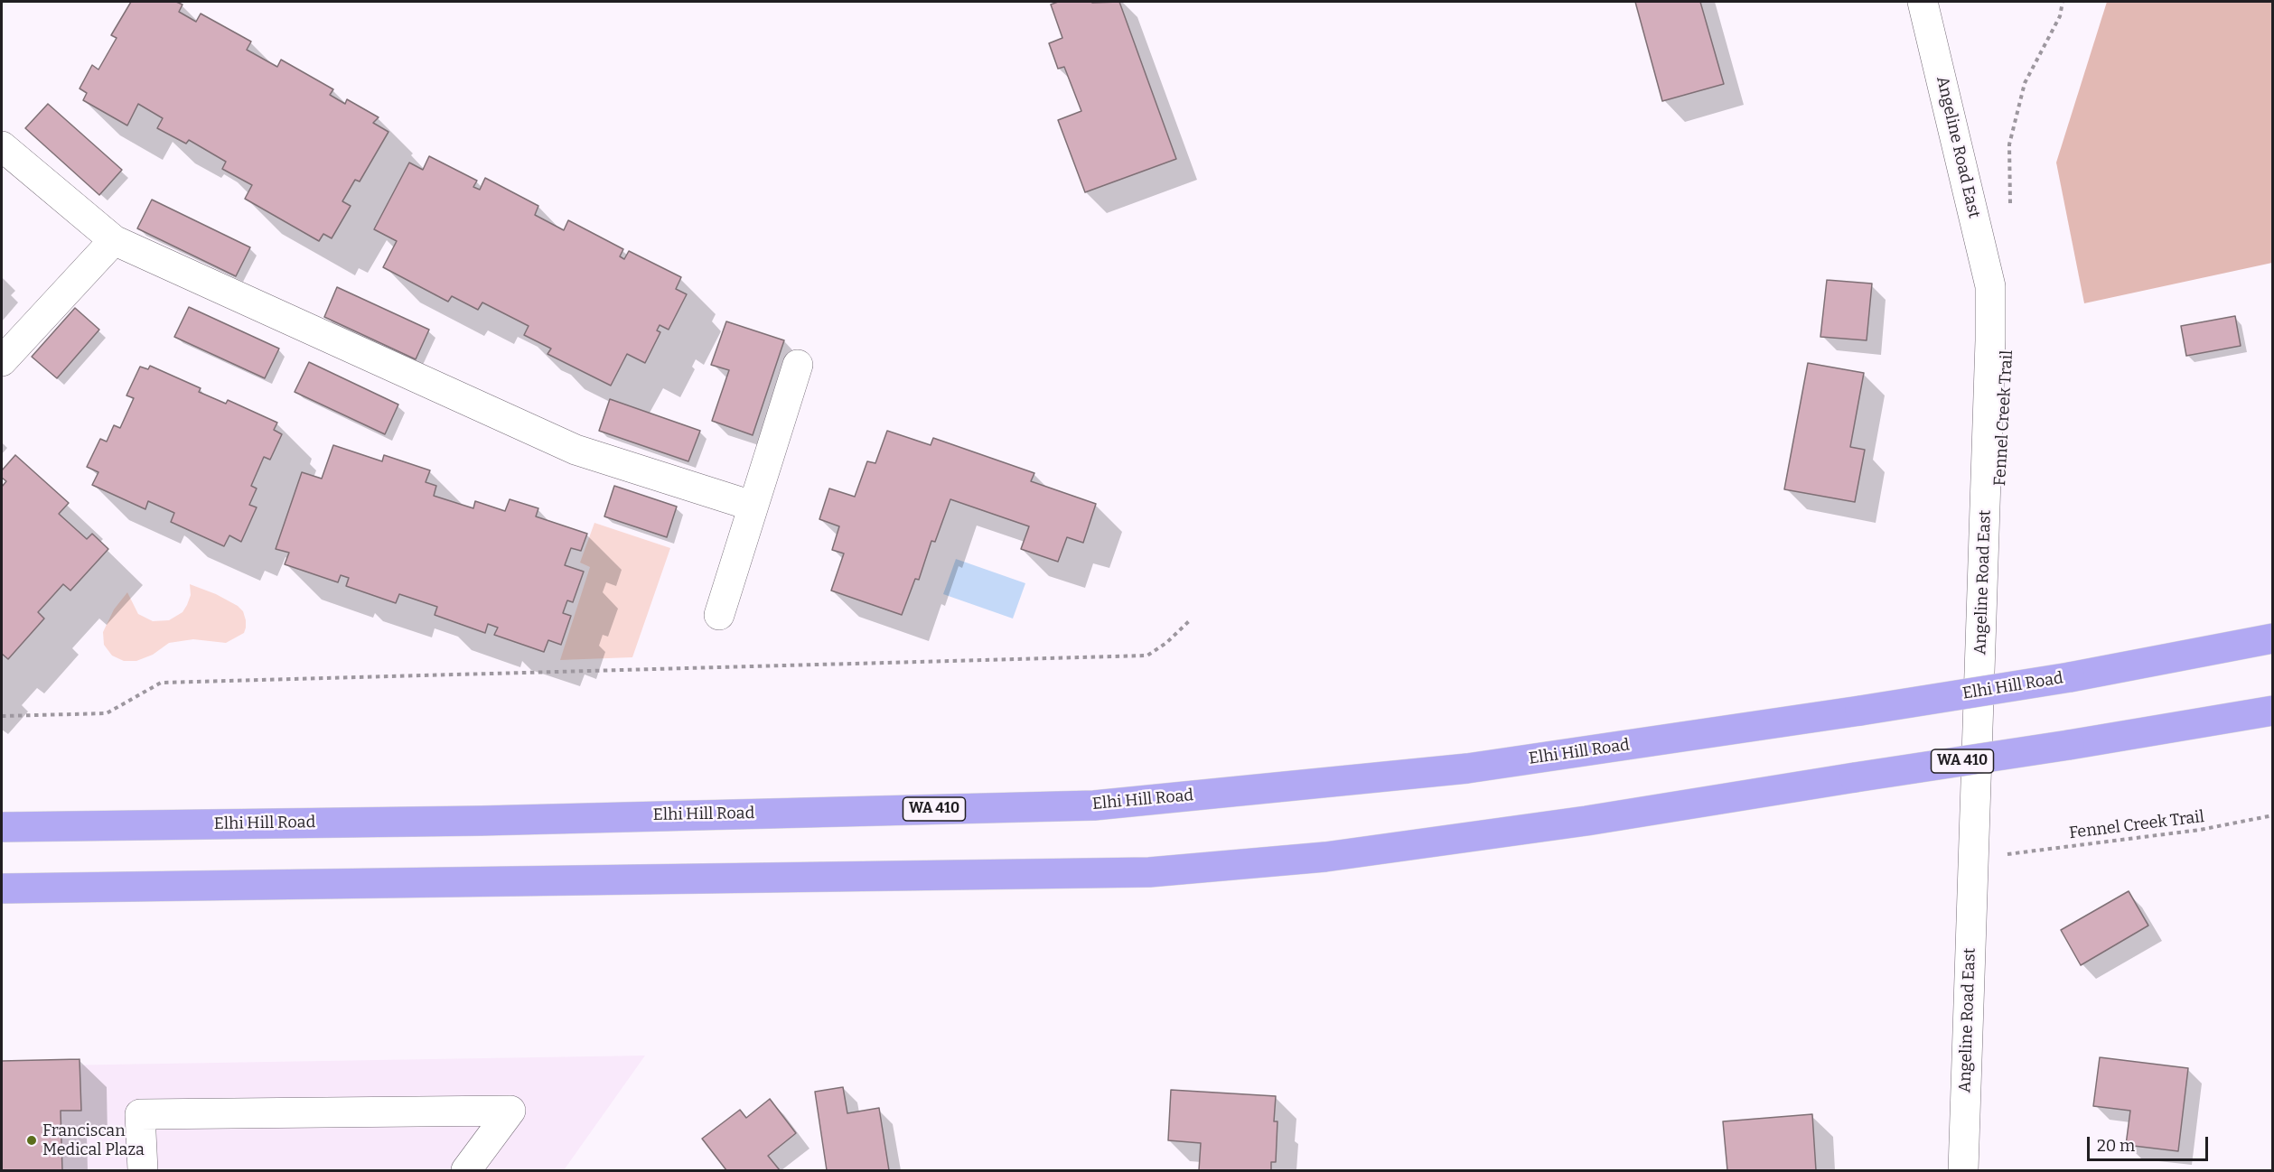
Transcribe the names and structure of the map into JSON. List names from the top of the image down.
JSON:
{
  "streets": {
    "highway": ["Elhi Hill Road", "WA 410"],
    "street": ["Angeline Road East"],
    "path": ["Fennel Creek Trail"]
  },
  "places": ["Franciscan Medical Plaza"],
  "scale_bar": "20 m"
}
